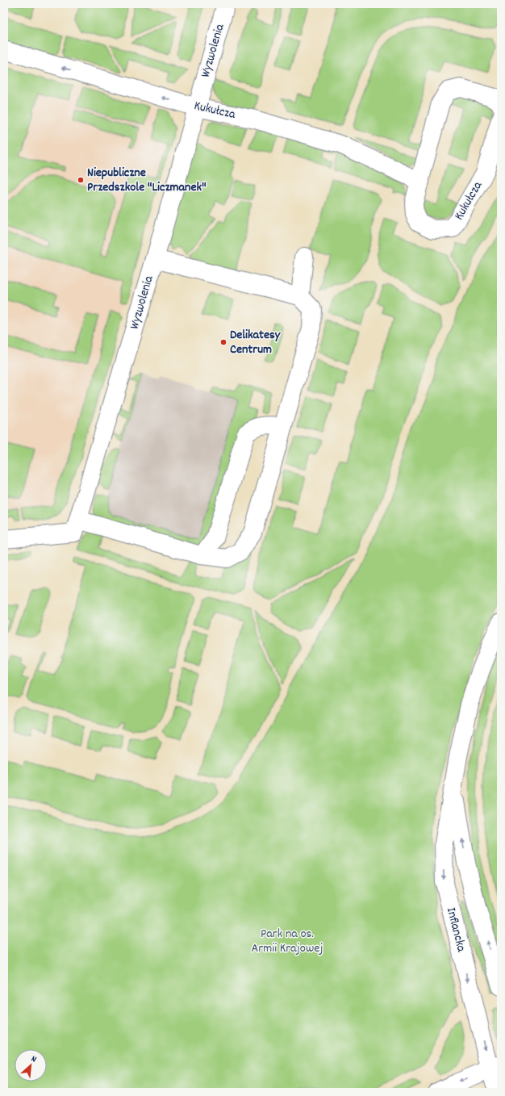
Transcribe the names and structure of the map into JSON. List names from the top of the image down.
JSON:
{
  "streets": {
    "street": ["Wyzwolenia", "Kukułcza", "Inflancka"]
  },
  "crossings": [
    ["Wyzwolenia", "Kukułcza"]
  ],
  "parks": ["Park na os. Armii Krajowej"],
  "places": ["Niepubliczne Przedszkole \"Liczmanek\"", "Delikatesy Centrum"],
  "north": "top right"
}
